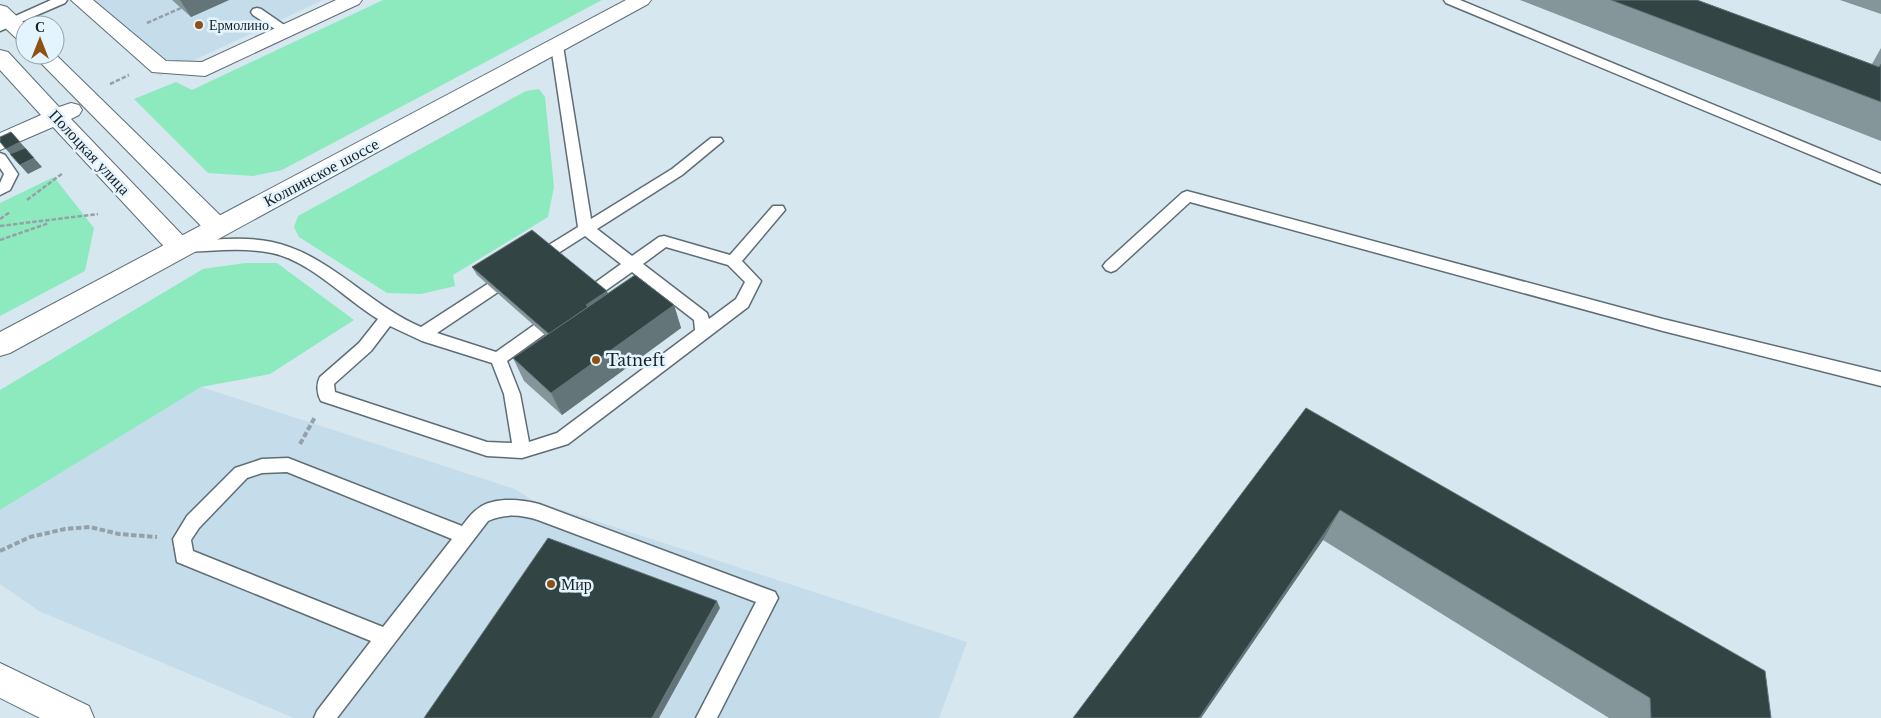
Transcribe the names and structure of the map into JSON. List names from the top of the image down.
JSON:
{
  "streets": {
    "street": ["Полоцкая улица", "Колпинское шоссе"]
  },
  "crossings": [
    ["Полоцкая улица", "Колпинское шоссе"]
  ],
  "places": ["Ермолино", "Tatneft", "Мир"],
  "north": "top"
}
